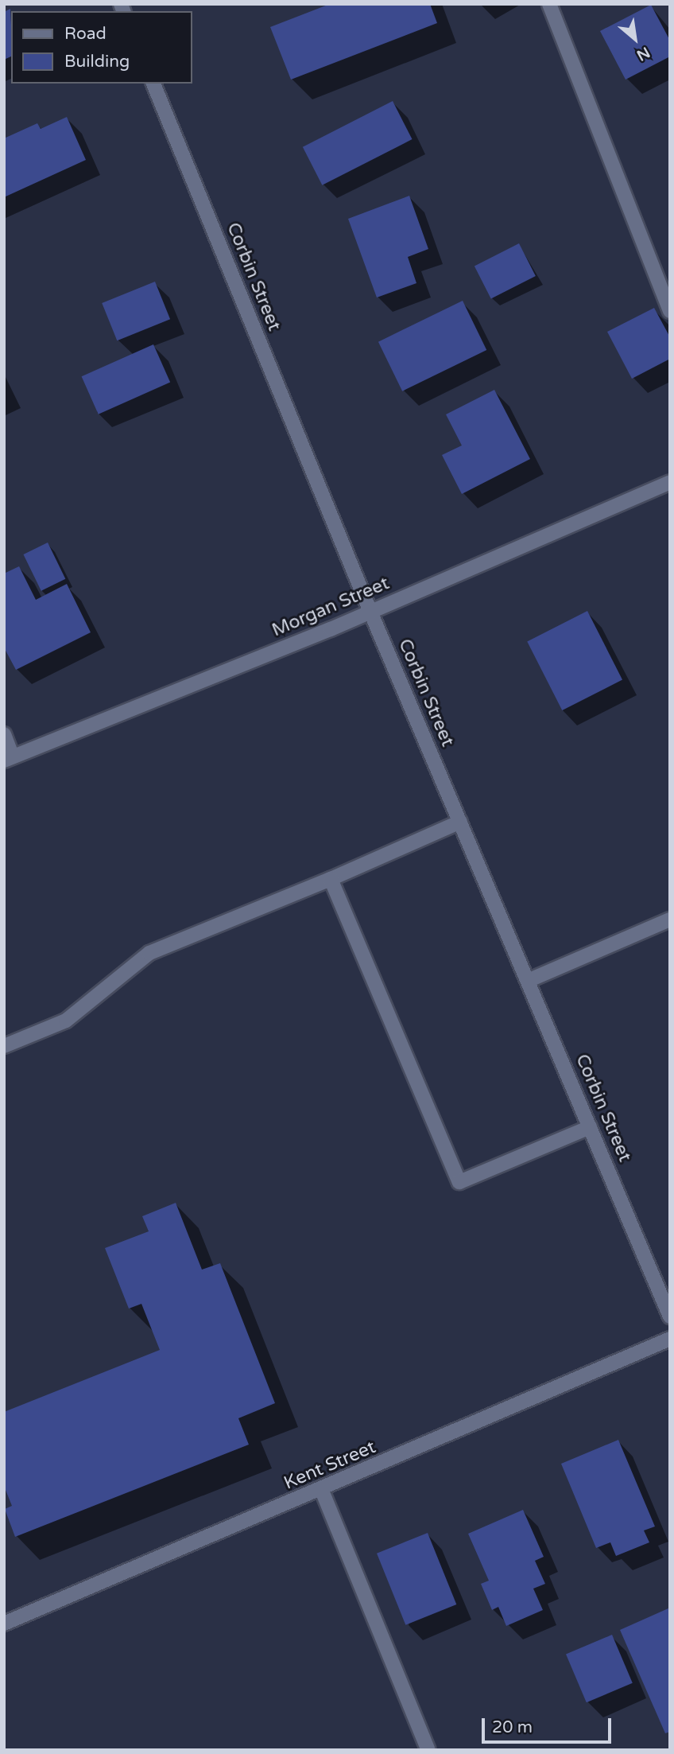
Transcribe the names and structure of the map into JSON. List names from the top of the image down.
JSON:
{
  "streets": {
    "street": ["Corbin Street", "Morgan Street", "Kent Street"]
  },
  "crossings": [
    ["Corbin Street", "Morgan Street"]
  ],
  "legend": ["Road", "Building"],
  "scale_bar": "20 m",
  "north": "bottom right"
}
